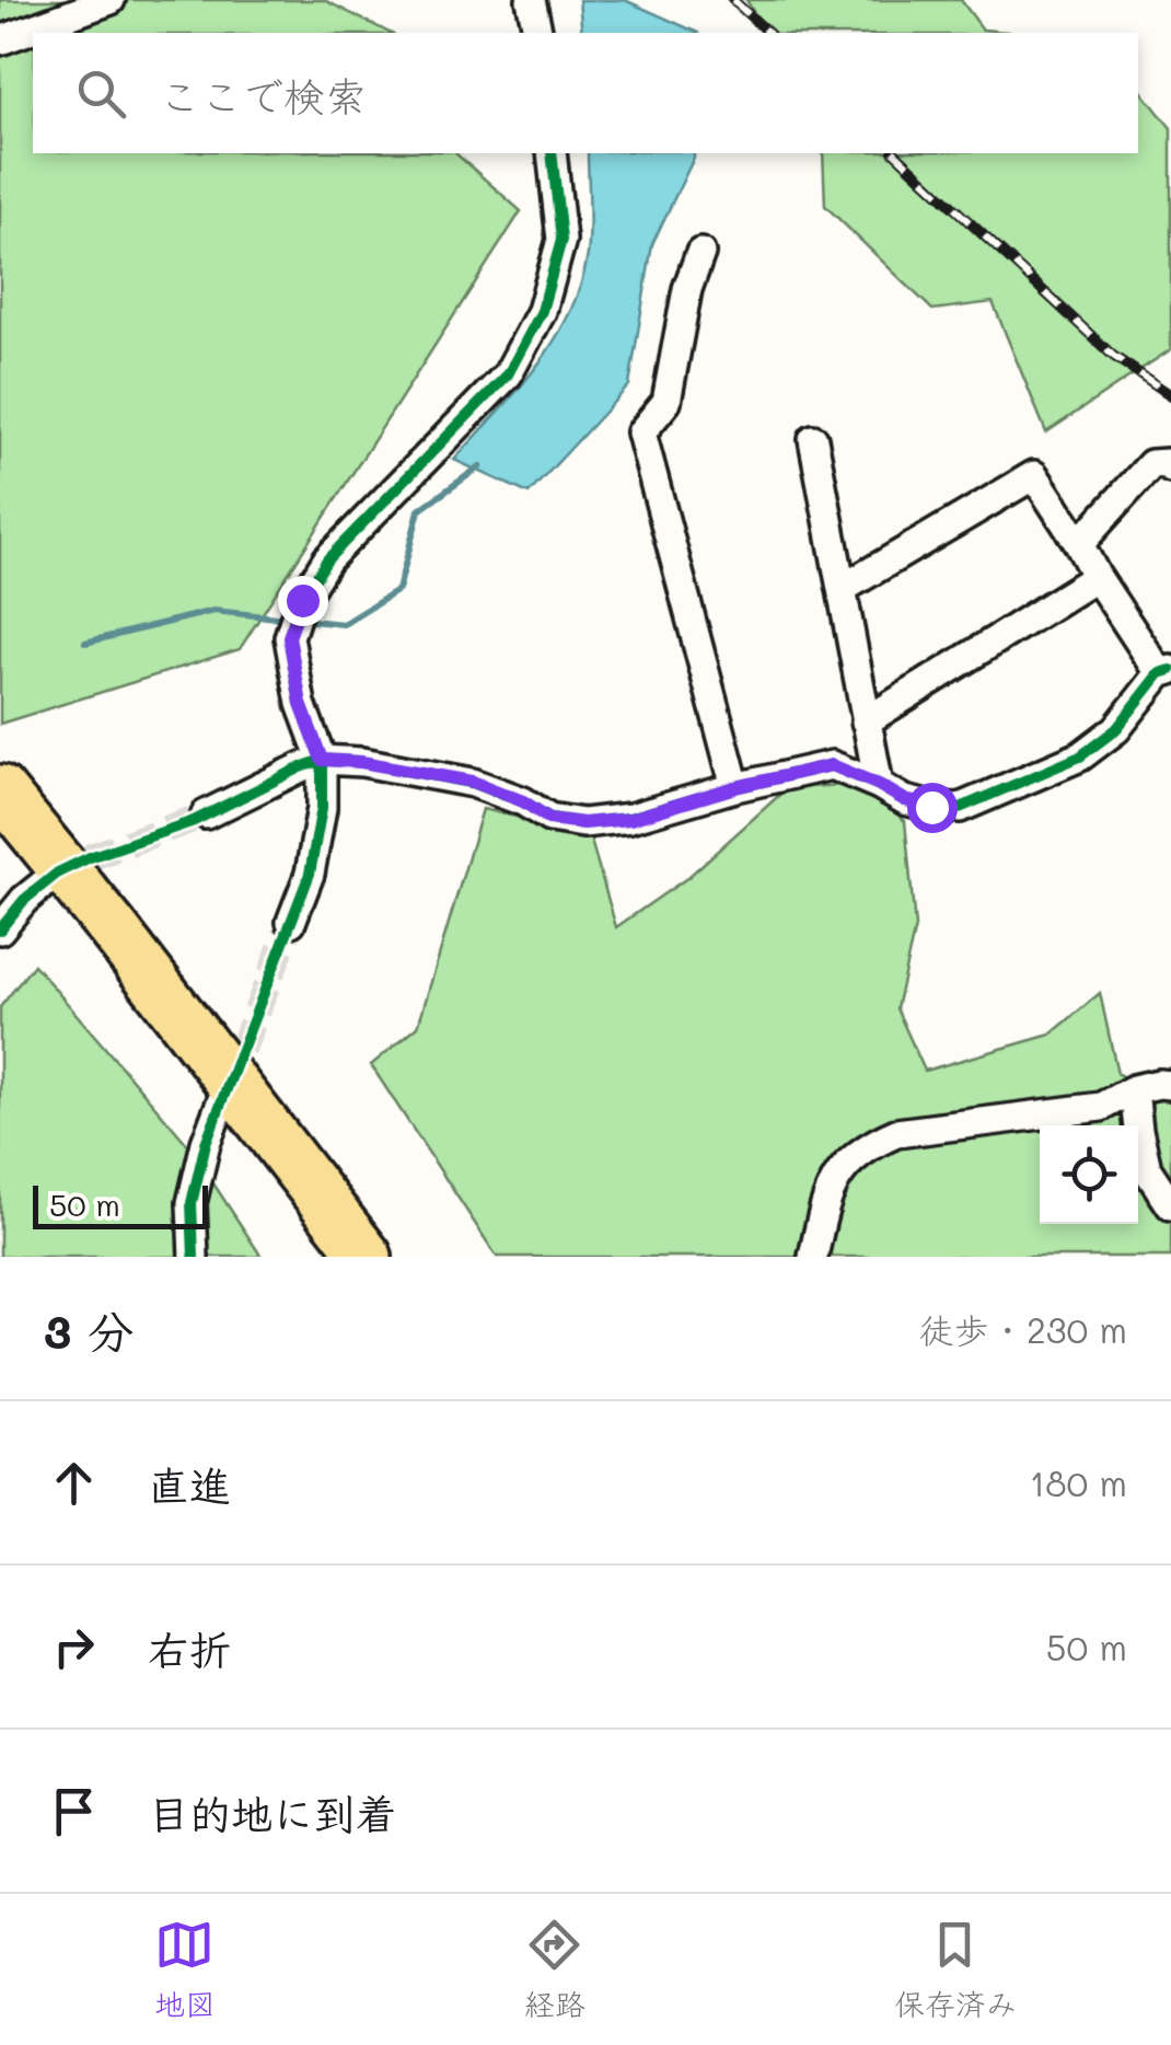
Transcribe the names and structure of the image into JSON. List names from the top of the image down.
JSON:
{
  "scale_bar": "50 m",
  "page": {
    "search": "ここで検索",
    "scale": "50 m",
    "heading": ["3 分", "徒歩 · 230 m"],
    "list": [
      ["直進", "180 m"],
      ["右折", "50 m"],
      "目的地に到着"
    ],
    "nav": ["地図", "経路", "保存済み"]
  }
}
